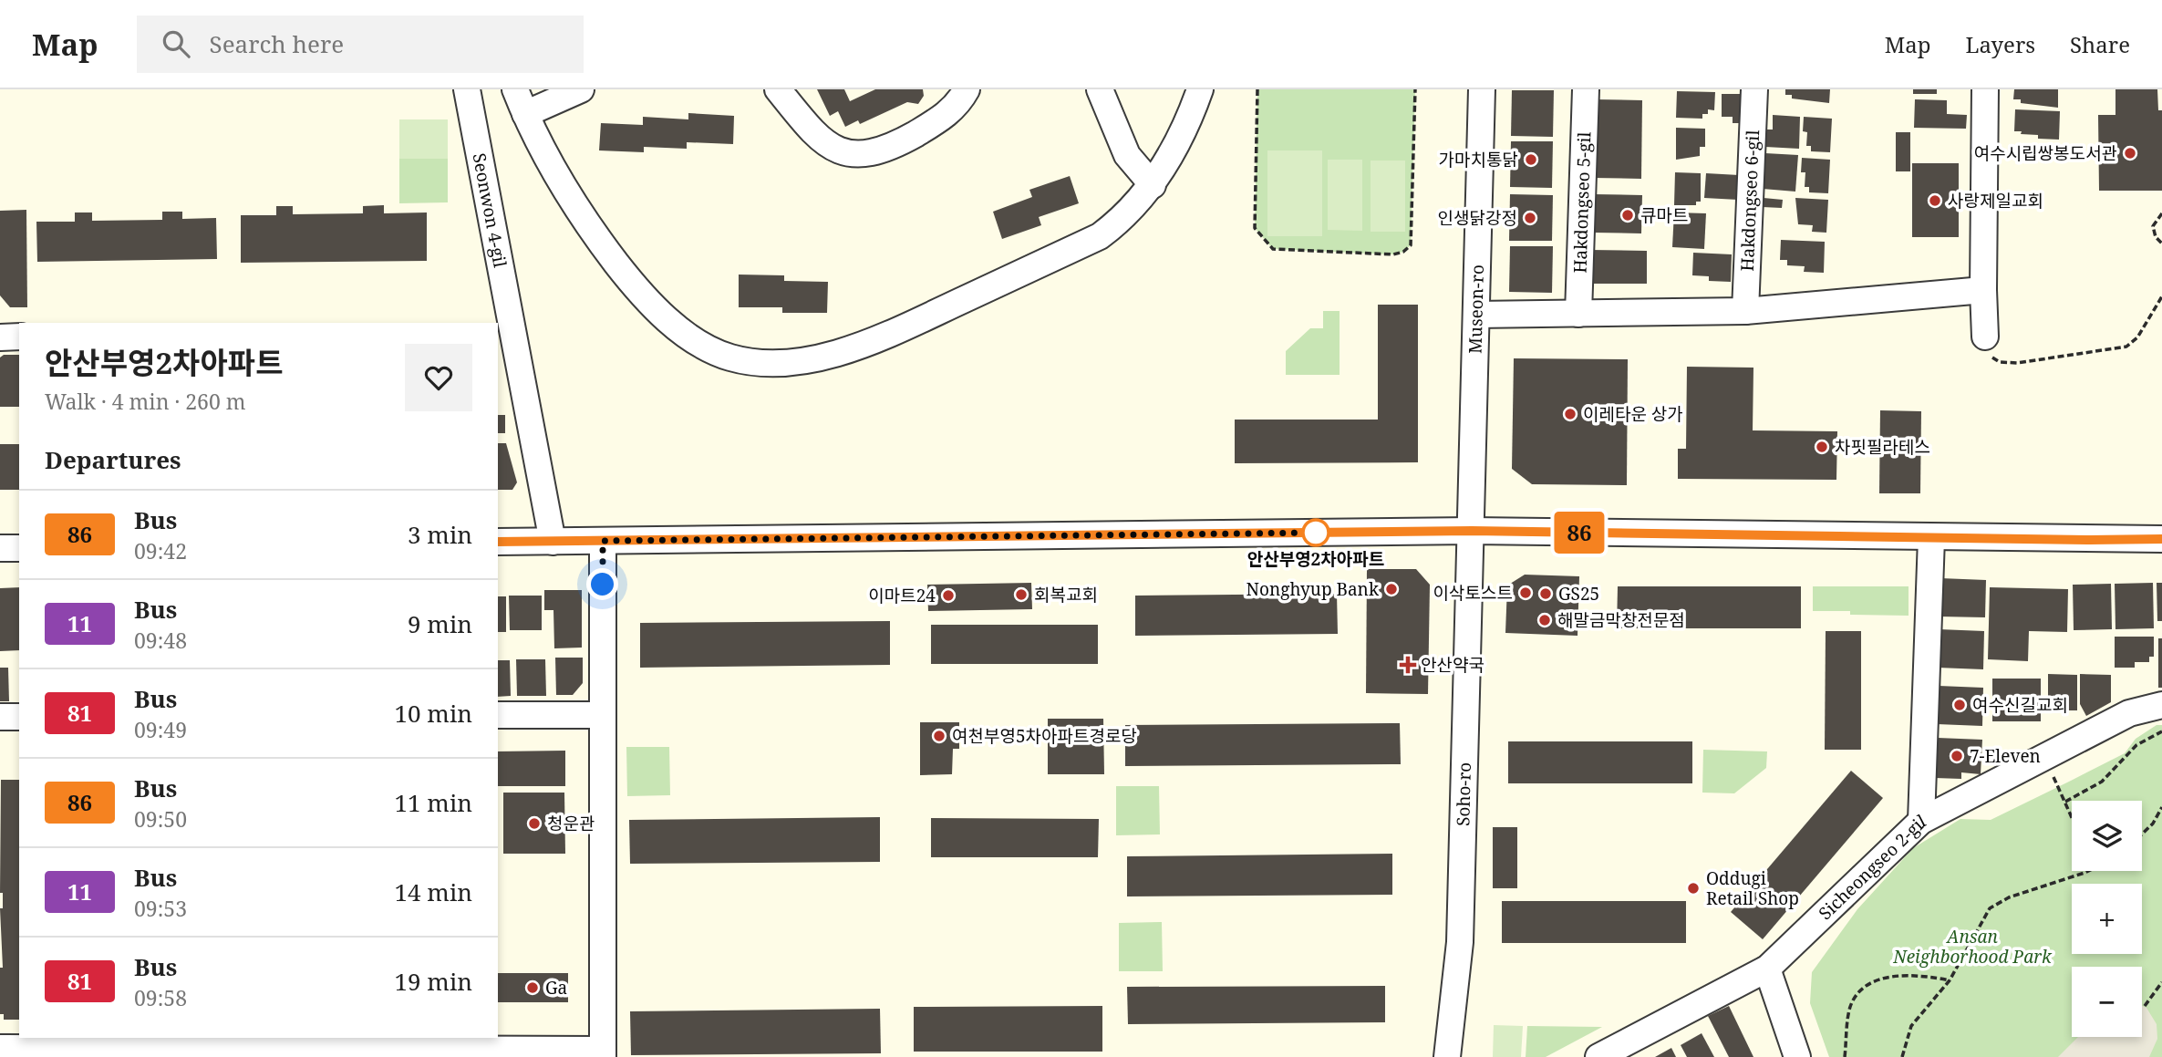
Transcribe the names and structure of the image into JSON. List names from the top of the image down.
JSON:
{
  "streets": {
    "street": [
      "Hakdongseo 6-gil",
      "Hakdongseo 5-gil",
      "Seonwon 4-gil",
      "Museon-ro",
      "Soho-ro",
      "Sicheongseo 2-gil"
    ]
  },
  "crossings": [
    ["Museon-ro", "Soho-ro"]
  ],
  "parks": ["Ansan Neighborhood Park"],
  "places": {
    "other": [
      "여수시립쌍봉도서관",
      "가마치통닭",
      "사랑제일교회",
      "큐마트",
      "인생닭강정",
      "이레타운 상가",
      "차핏필라테스",
      "안산부영2차아파트",
      "Nonghyup Bank",
      "이삭토스트",
      "GS25",
      "회복교회",
      "이마트24",
      "해말금막창전문점",
      "여수신길교회",
      "여천부영5차아파트경로당",
      "7-Eleven",
      "청운관",
      "Oddugi Retail Shop",
      "Ga"
    ],
    "health": ["안산약국"]
  },
  "lines": ["bus line 86"],
  "page": {
    "header": "Map",
    "search": "Search here",
    "nav": ["Map", "Layers", "Share"],
    "on_map": "86",
    "heading": [
      ["안산부영2차아파트", "Walk · 4 min · 260 m"],
      "Departures"
    ],
    "list": [
      {
        "mark": "86",
        "name": "Bus",
        "note": "09:42",
        "value": "3 min"
      },
      {
        "mark": "11",
        "name": "Bus",
        "note": "09:48",
        "value": "9 min"
      },
      {
        "mark": "81",
        "name": "Bus",
        "note": "09:49",
        "value": "10 min"
      },
      {
        "mark": "86",
        "name": "Bus",
        "note": "09:50",
        "value": "11 min"
      },
      {
        "mark": "11",
        "name": "Bus",
        "note": "09:53",
        "value": "14 min"
      },
      {
        "mark": "81",
        "name": "Bus",
        "note": "09:58",
        "value": "19 min"
      }
    ],
    "map_buttons": ["+", "−"]
  }
}
